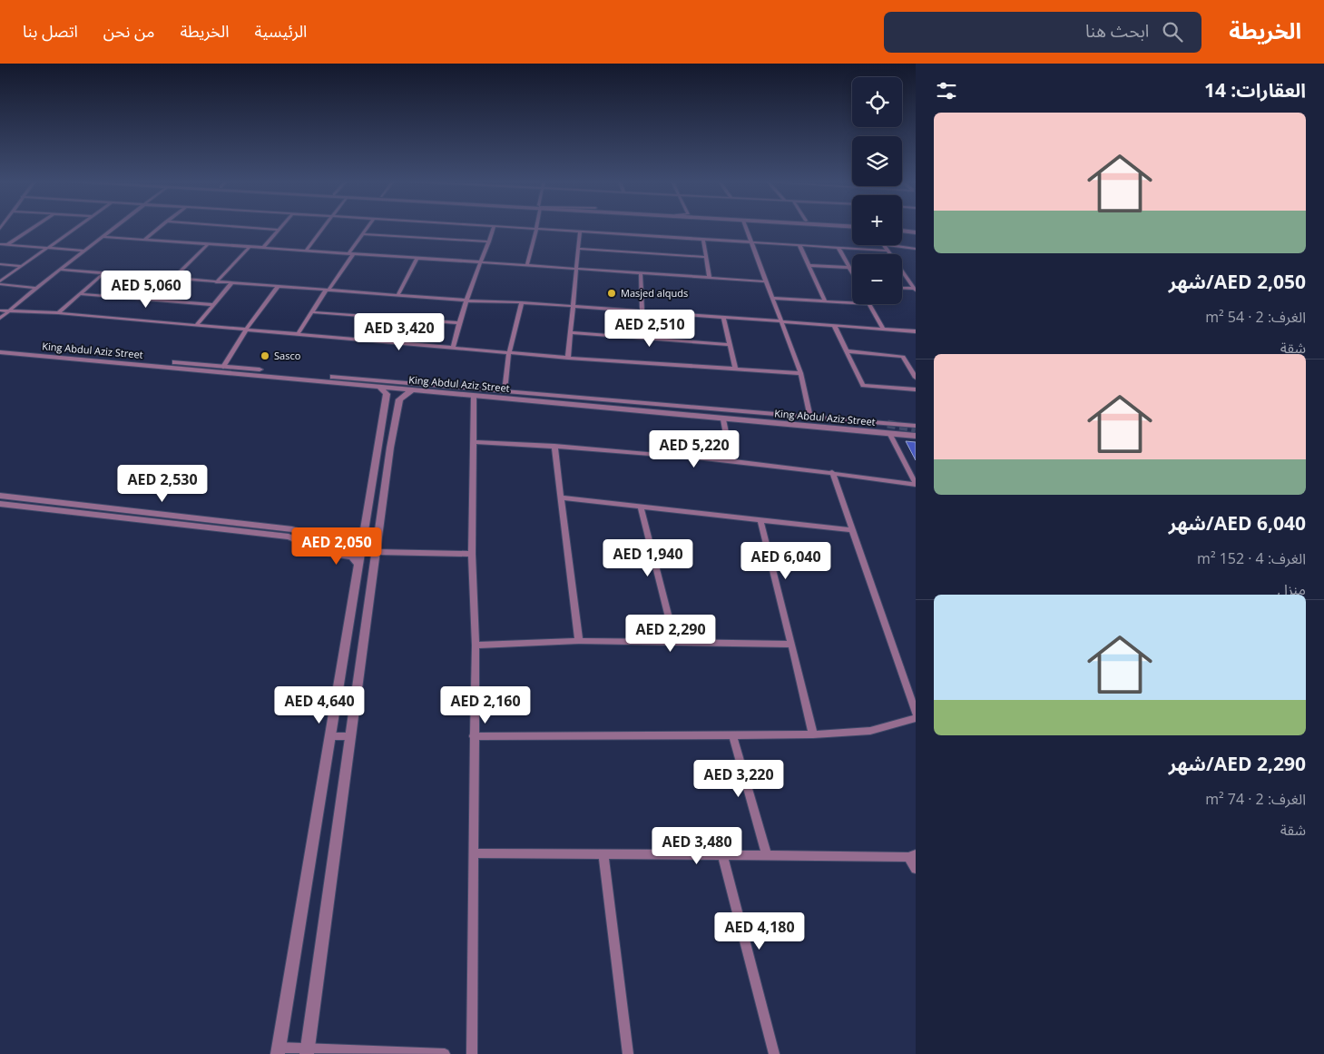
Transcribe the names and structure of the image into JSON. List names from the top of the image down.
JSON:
{
  "streets": {
    "street": ["King Abdul Aziz Street"]
  },
  "places": ["Masjed alquds", "Sasco"],
  "page": {
    "header": "الخريطة",
    "search": "ابحث هنا",
    "nav": [
      "الرئيسية",
      "الخريطة",
      "من نحن",
      "اتصل بنا"
    ],
    "heading": "العقارات: 14",
    "map_buttons": ["+", "−"],
    "list": [
      {
        "name": "AED 2,050/شهر",
        "note": "الغرف: 2 · 54 m² · شقة"
      },
      {
        "name": "AED 6,040/شهر",
        "note": "الغرف: 4 · 152 m² · منزل"
      },
      {
        "name": "AED 2,290/شهر",
        "note": "الغرف: 2 · 74 m² · شقة"
      }
    ],
    "price": [
      "AED 5,060",
      "AED 2,510",
      "AED 3,420",
      "AED 5,220",
      "AED 2,530",
      "AED 2,050",
      "AED 1,940",
      "AED 6,040",
      "AED 2,290",
      "AED 4,640",
      "AED 2,160",
      "AED 3,220",
      "AED 3,480",
      "AED 4,180"
    ]
  }
}
